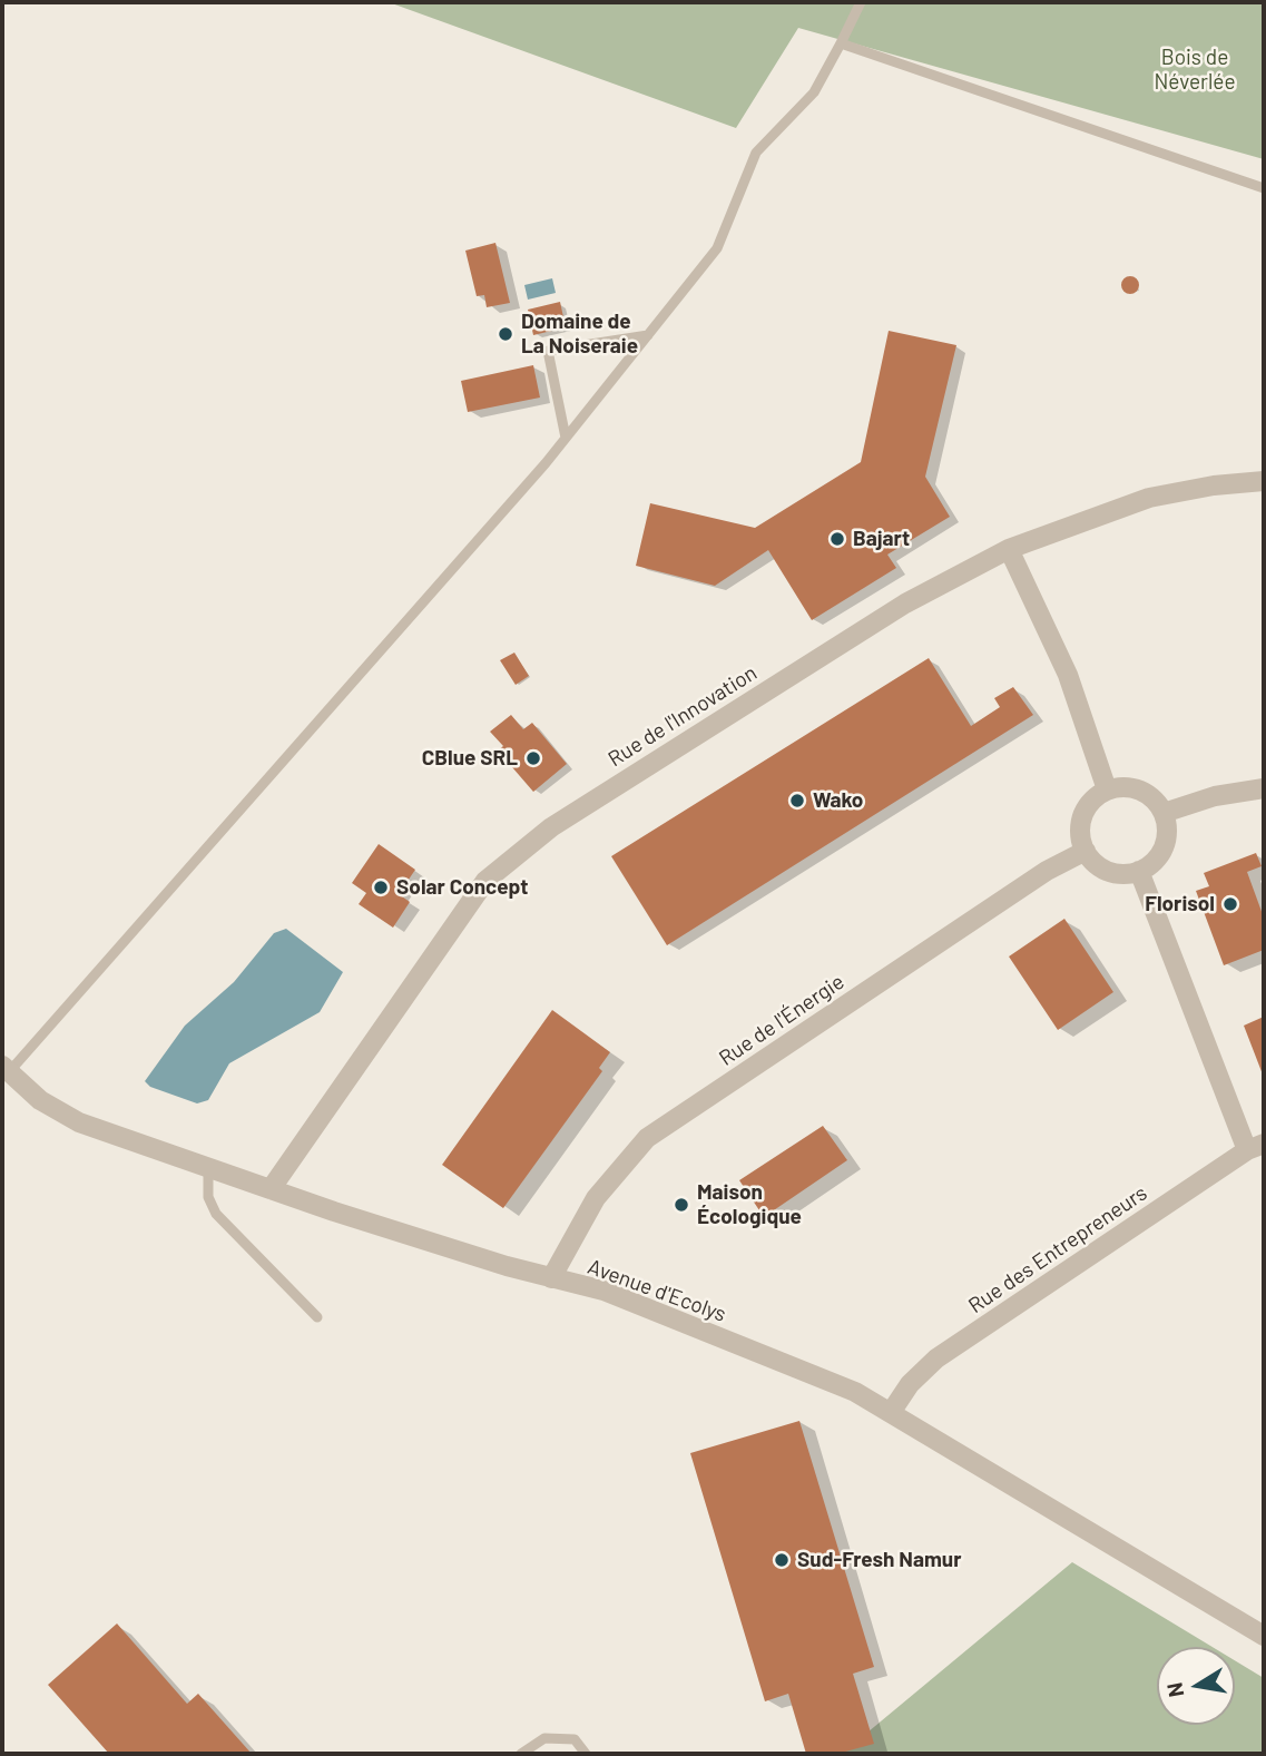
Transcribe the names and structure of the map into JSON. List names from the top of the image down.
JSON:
{
  "streets": {
    "street": [
      "Rue de l'Innovation",
      "Rue de l'Énergie",
      "Rue des Entrepreneurs",
      "Avenue d'Ecolys"
    ]
  },
  "crossings": [
    ["Rue de l'Innovation", "Avenue d'Ecolys"],
    ["Rue de l'Énergie", "Avenue d'Ecolys"],
    ["Rue des Entrepreneurs", "Avenue d'Ecolys"]
  ],
  "parks": ["Bois de Néverlée"],
  "places": [
    "Domaine de La Noiseraie",
    "Bajart",
    "CBlue SRL",
    "Wako",
    "Solar Concept",
    "Florisol",
    "Maison Écologique",
    "Sud-Fresh Namur"
  ],
  "north": "left"
}
